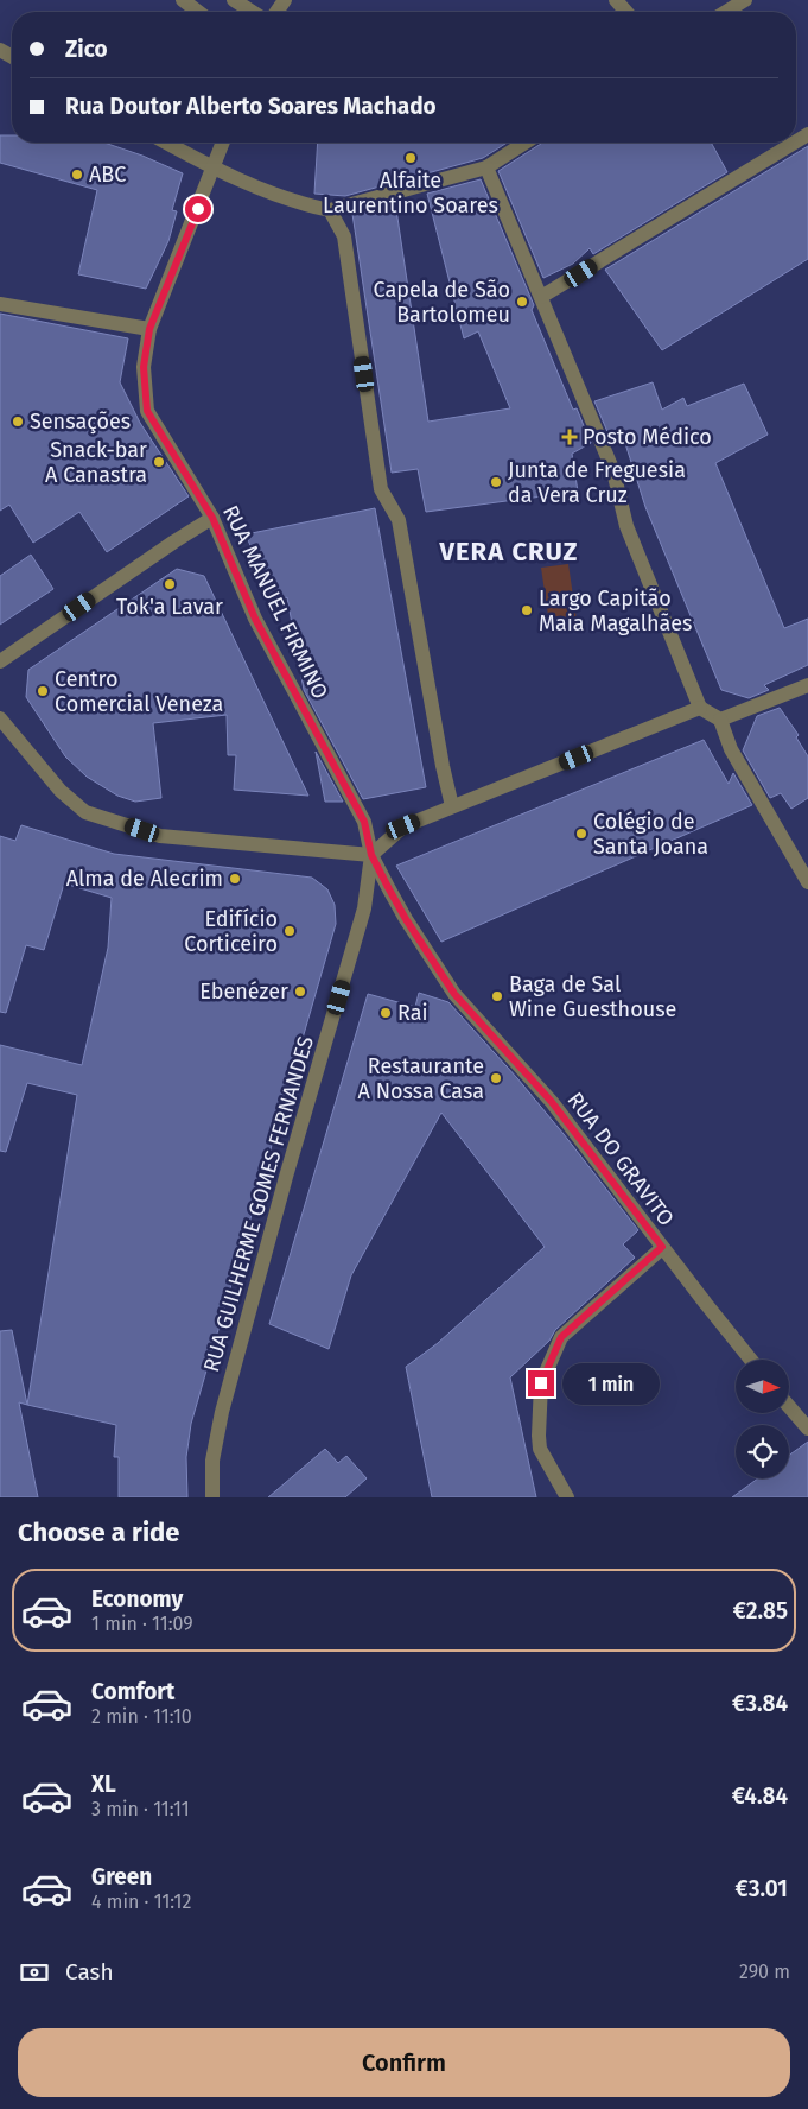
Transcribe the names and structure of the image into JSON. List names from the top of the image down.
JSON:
{
  "streets": {
    "street": ["RUA MANUEL FIRMINO", "RUA DO GRAVITO", "RUA GUILHERME GOMES FERNANDES"]
  },
  "crossings": [
    ["RUA MANUEL FIRMINO", "RUA DO GRAVITO"],
    ["RUA MANUEL FIRMINO", "RUA GUILHERME GOMES FERNANDES"],
    ["RUA DO GRAVITO", "RUA GUILHERME GOMES FERNANDES"]
  ],
  "districts": ["VERA CRUZ"],
  "places": {
    "other": [
      "Alfaite Laurentino Soares",
      "ABC",
      "Capela de São Bartolomeu",
      "Sensações",
      "Snack-bar A Canastra",
      "Junta de Freguesia da Vera Cruz",
      "Tok'a Lavar",
      "Largo Capitão Maia Magalhães",
      "Centro Comercial Veneza",
      "Colégio de Santa Joana",
      "Alma de Alecrim",
      "Edifício Corticeiro",
      "Ebenézer",
      "Baga de Sal Wine Guesthouse",
      "Rai",
      "Restaurante A Nossa Casa"
    ],
    "health": ["Posto Médico"]
  },
  "north": "right",
  "page": {
    "banner": ["Zico", "Rua Doutor Alberto Soares Machado"],
    "bubble": "1 min",
    "heading": "Choose a ride",
    "list": [
      {
        "name": "Economy",
        "note": "1 min · 11:09",
        "value": "€2.85"
      },
      {
        "name": "Comfort",
        "note": "2 min · 11:10",
        "value": "€3.84"
      },
      {
        "name": "XL",
        "note": "3 min · 11:11",
        "value": "€4.84"
      },
      {
        "name": "Green",
        "note": "4 min · 11:12",
        "value": "€3.01"
      }
    ],
    "pay": ["Cash", "290 m"],
    "buttons": "Confirm"
  }
}
